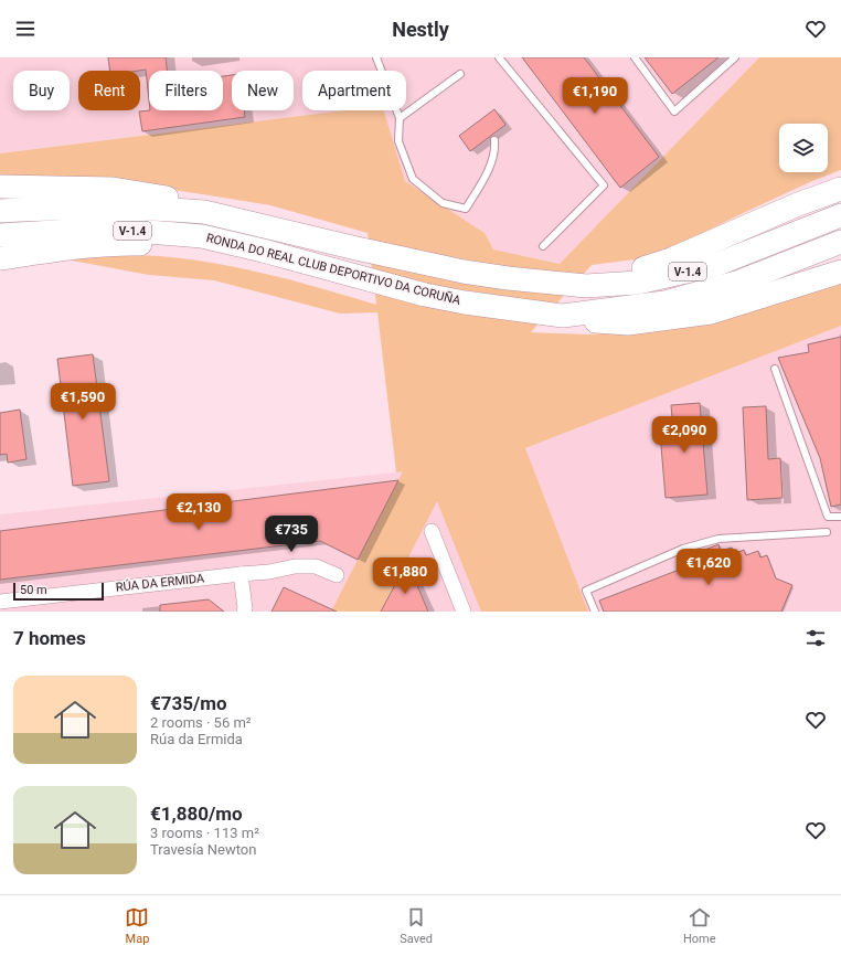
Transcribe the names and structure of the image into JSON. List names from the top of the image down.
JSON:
{
  "streets": {
    "highway": ["V-1.4", "RONDA DO REAL CLUB DEPORTIVO DA CORUÑA"],
    "street": ["RÚA DA ERMIDA"]
  },
  "scale_bar": "50 m",
  "page": {
    "header": "Nestly",
    "chip": [
      "Buy",
      "Rent",
      "Filters",
      "New",
      "Apartment"
    ],
    "price": [
      "€1,190",
      "€1,590",
      "€2,090",
      "€2,130",
      "€735",
      "€1,620",
      "€1,880"
    ],
    "scale": "50 m",
    "heading": "7 homes",
    "list": [
      {
        "name": "€735/mo",
        "note": "2 rooms · 56 m² · Rúa da Ermida"
      },
      {
        "name": "€1,880/mo",
        "note": "3 rooms · 113 m² · Travesía Newton"
      }
    ],
    "tabs": ["Map", "Saved", "Home"]
  }
}
